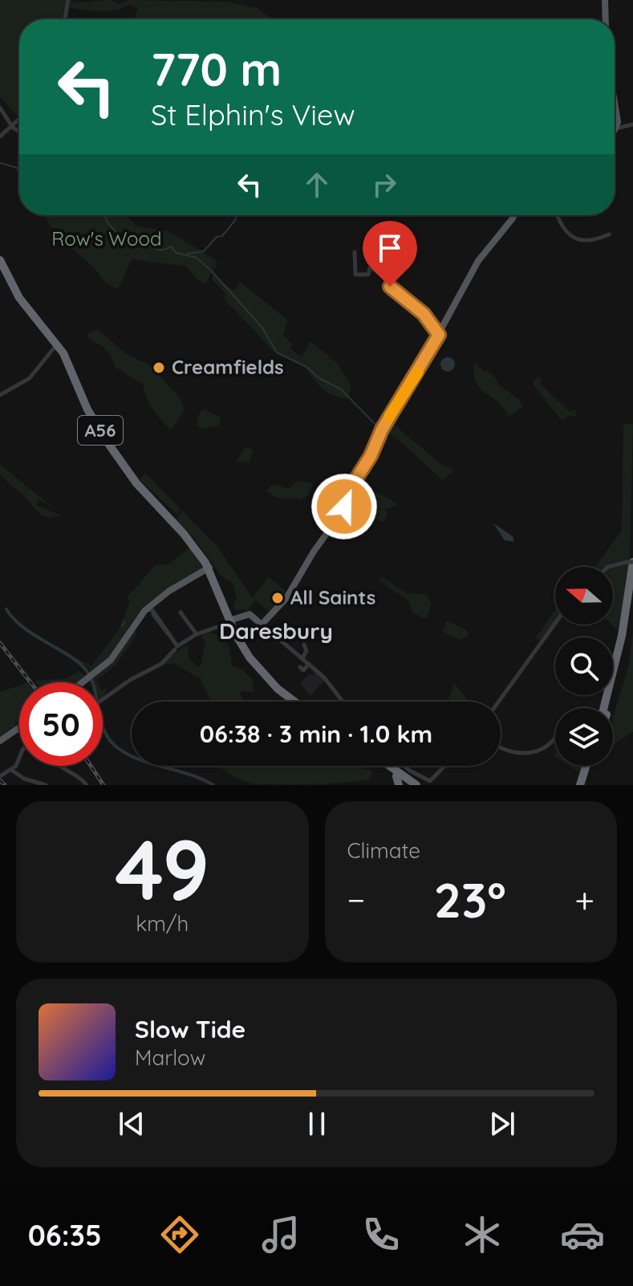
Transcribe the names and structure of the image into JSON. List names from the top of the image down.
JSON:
{
  "streets": {
    "highway": ["A56"]
  },
  "districts": ["Daresbury"],
  "parks": ["Row's Wood"],
  "places": ["Creamfields", "All Saints"],
  "north": "left",
  "page": {
    "turn": ["770 m", "St Elphin's View"],
    "limit": "50",
    "trip": "06:38 · 3 min · 1.0 km",
    "tile": [
      ["49", "km/h"],
      "Climate"
    ],
    "heat": ["−", "23°", "+"],
    "song": ["Slow Tide", "Marlow"],
    "tabs": "06:35"
  }
}
